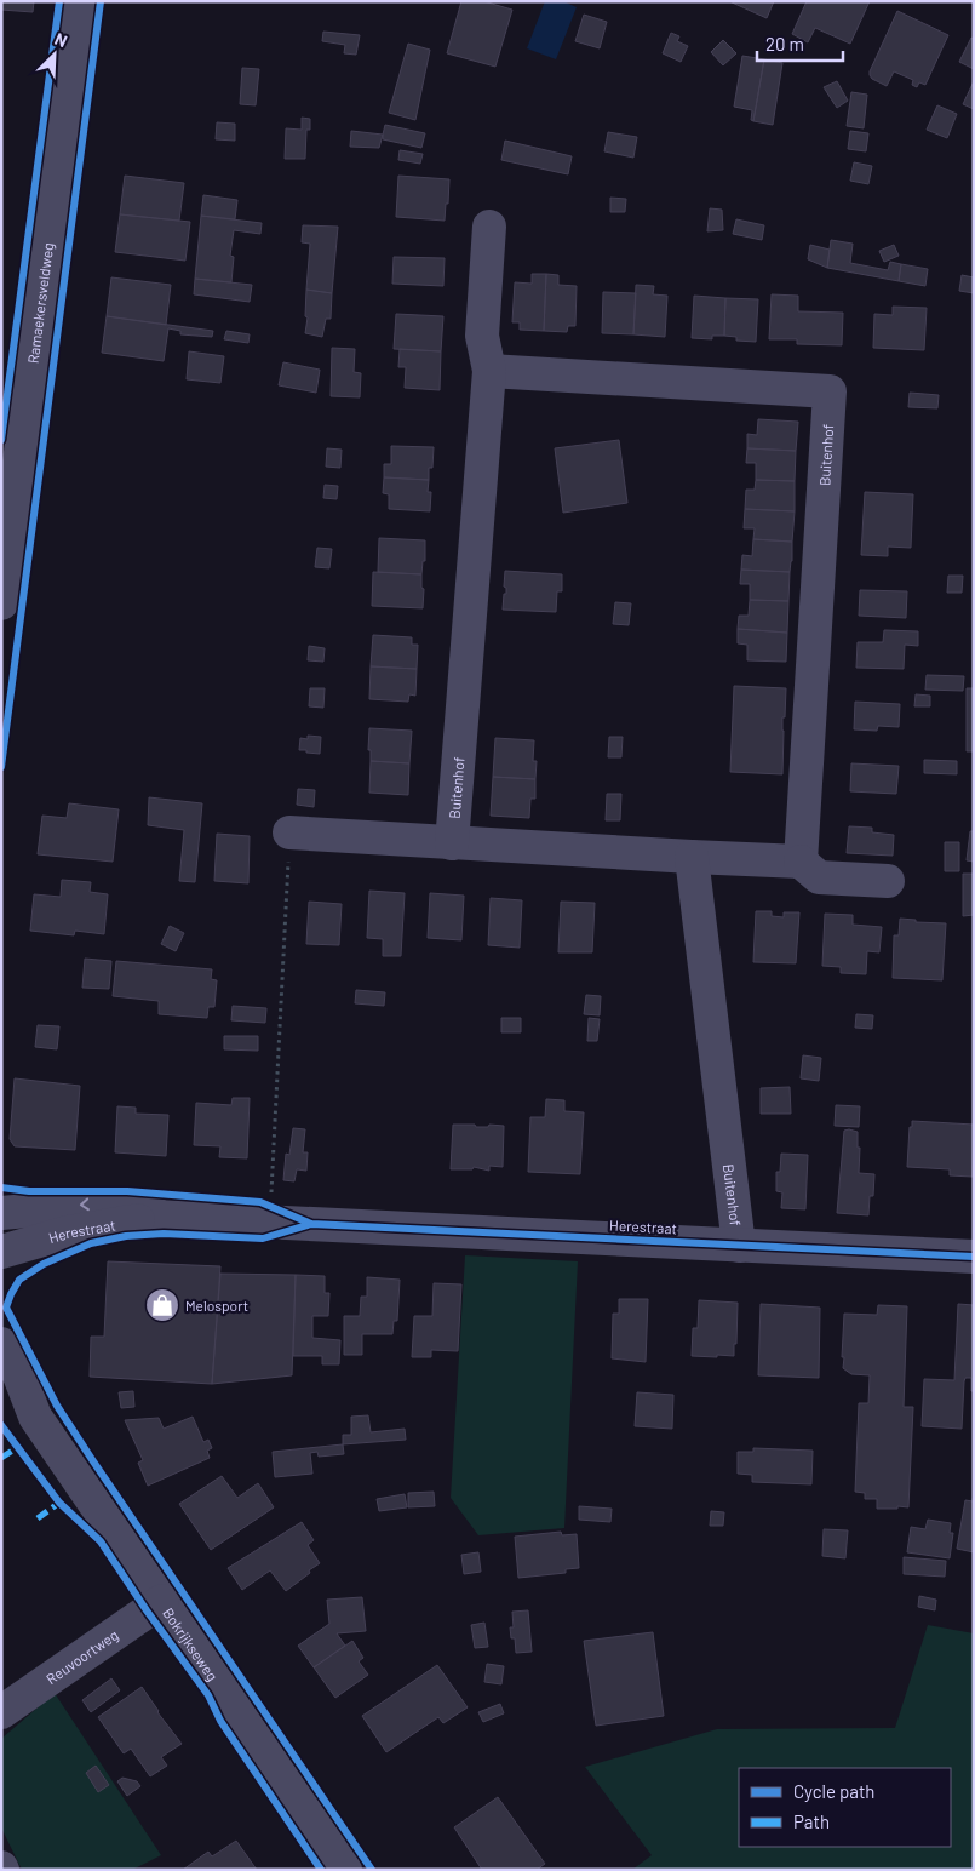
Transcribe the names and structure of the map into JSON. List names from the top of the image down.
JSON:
{
  "streets": {
    "street": [
      "Ramaekersveldweg",
      "Buitenhof",
      "Herestraat",
      "Bokrijkseweg",
      "Reuvoortweg"
    ]
  },
  "crossings": [
    ["Buitenhof", "Herestraat"],
    ["Bokrijkseweg", "Reuvoortweg"]
  ],
  "places": {
    "shop": ["Melosport"]
  },
  "legend": ["Cycle path", "Path"],
  "scale_bar": "20 m",
  "north": "top right"
}
